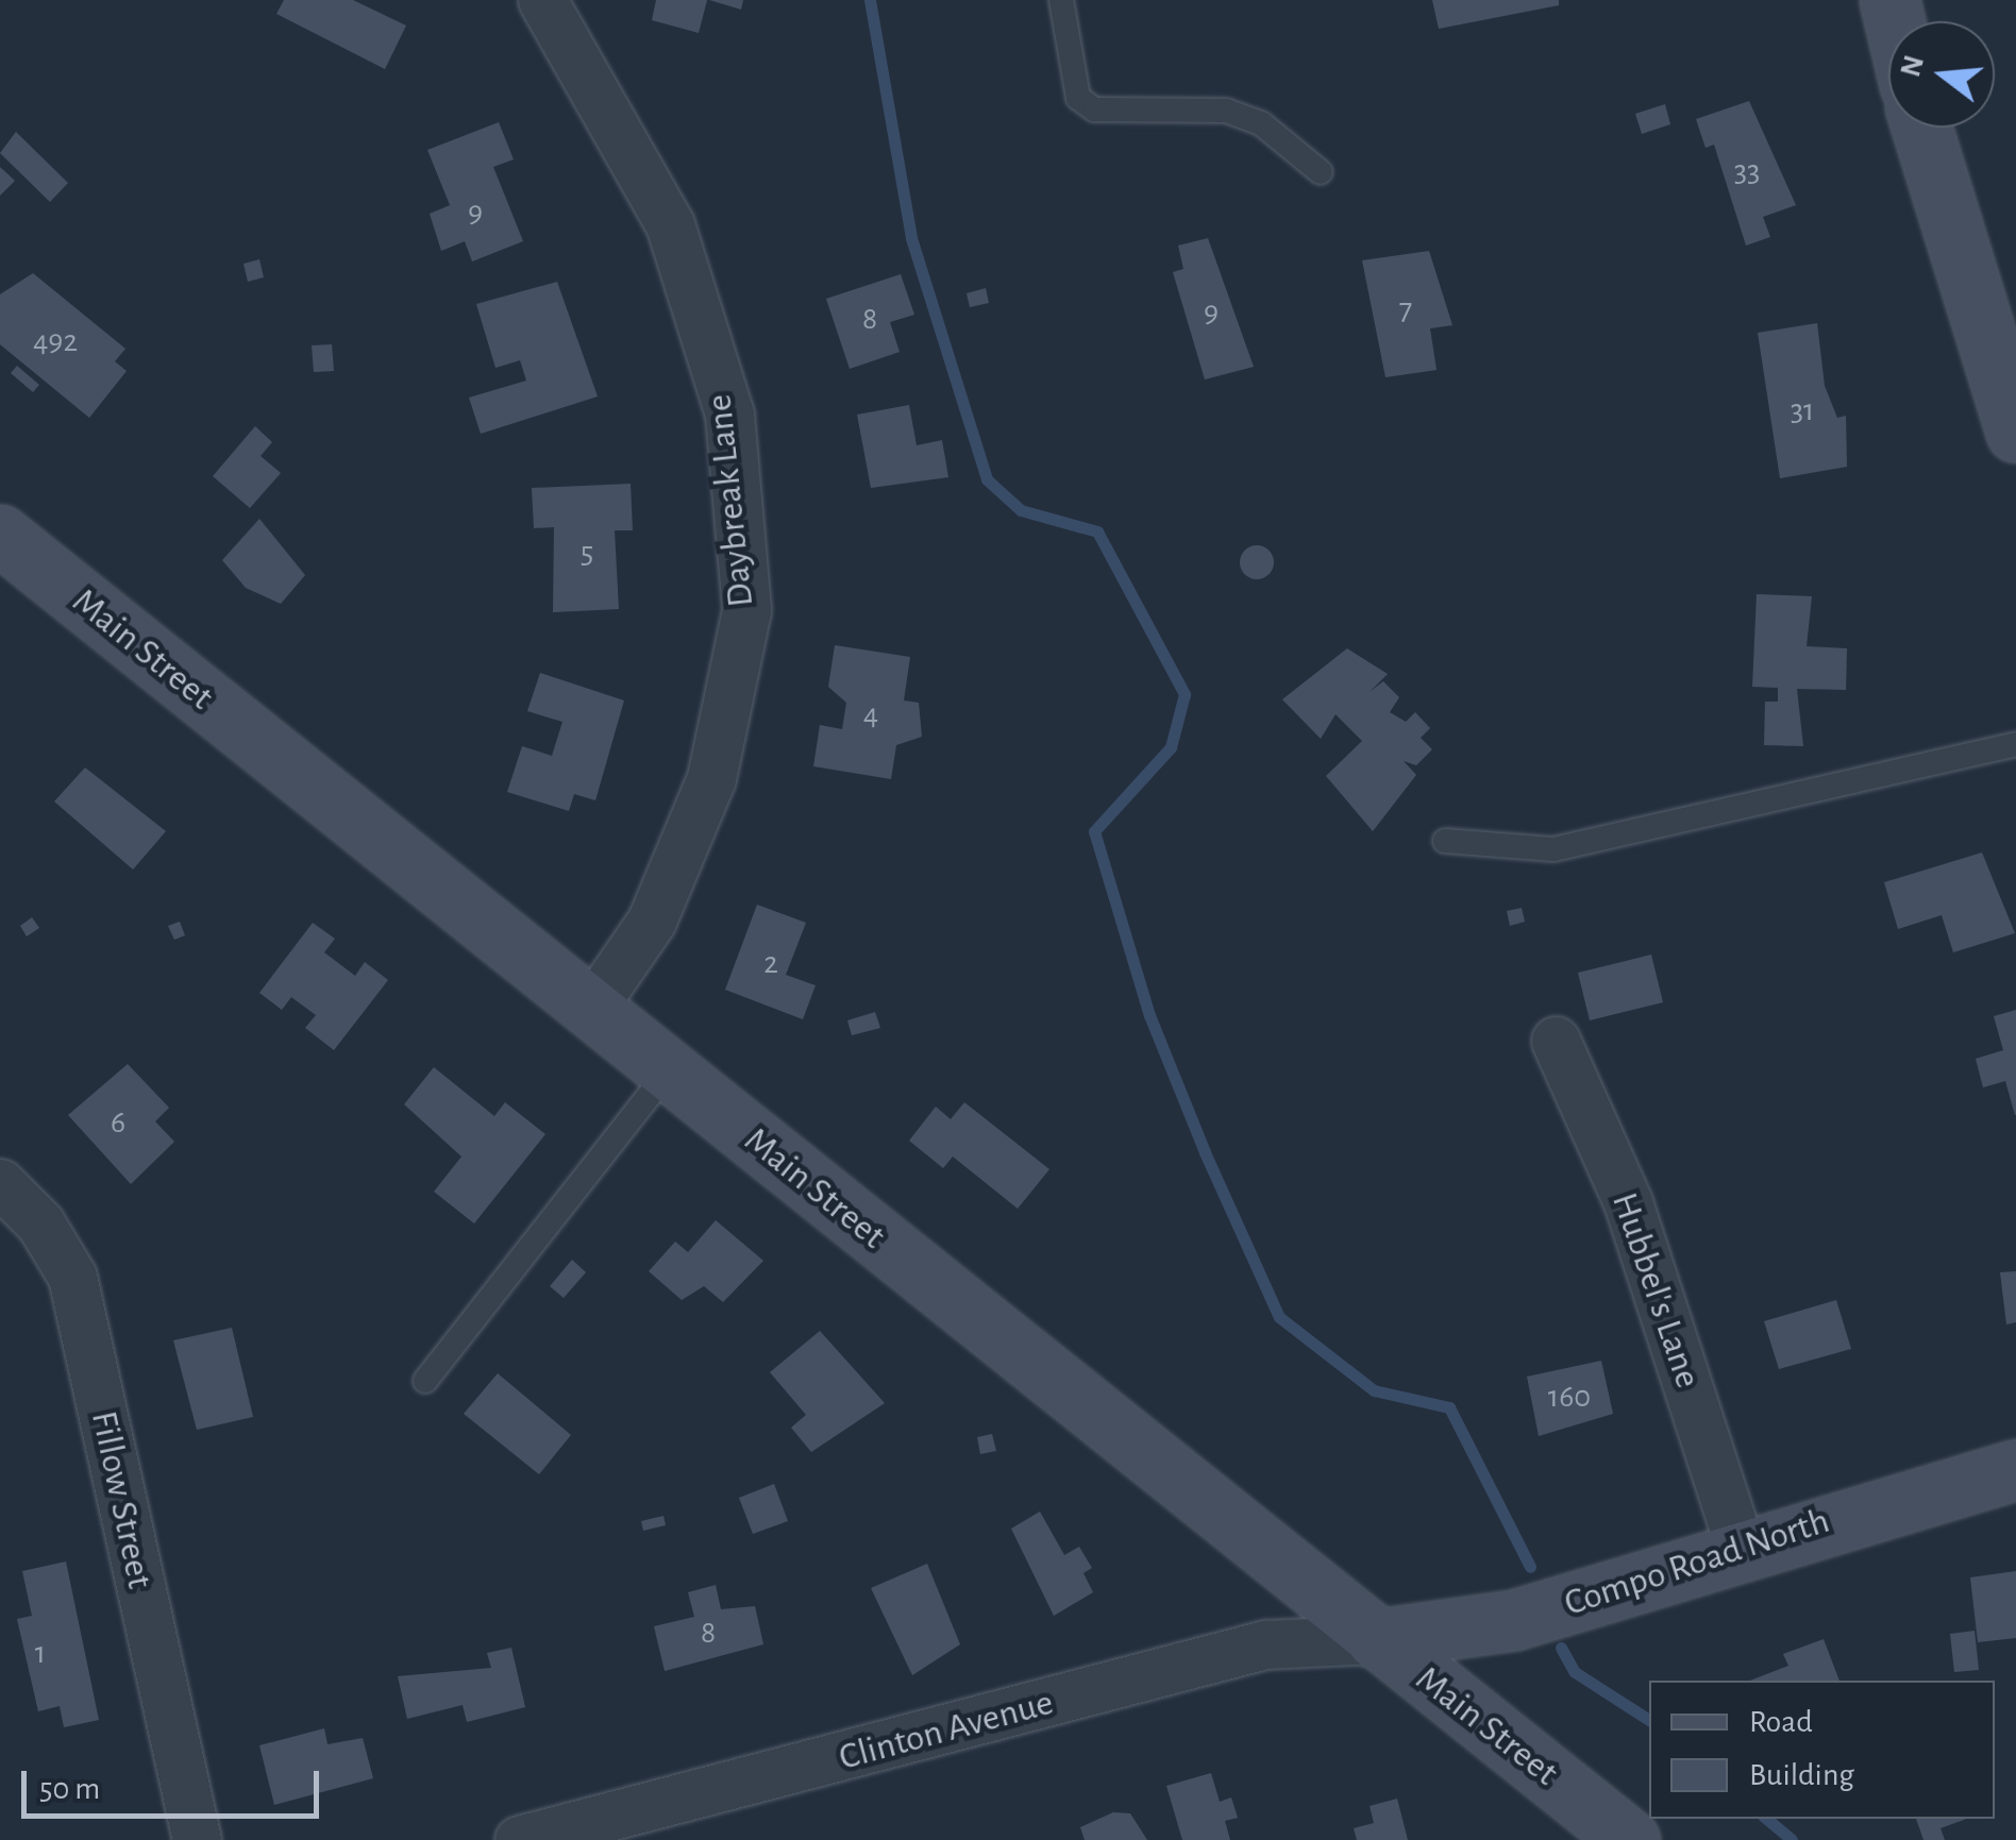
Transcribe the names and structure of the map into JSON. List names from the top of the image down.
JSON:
{
  "streets": {
    "main road": ["Main Street", "Compo Road North"],
    "street": [
      "Daybreak Lane",
      "Hubbel's Lane",
      "Fillow Street",
      "Clinton Avenue"
    ]
  },
  "crossings": [
    ["Daybreak Lane", "Main Street"],
    ["Main Street", "Compo Road North"],
    ["Main Street", "Clinton Avenue"],
    ["Hubbel's Lane", "Compo Road North"],
    ["Compo Road North", "Clinton Avenue"]
  ],
  "house_numbers": [
    "33",
    "9",
    "7",
    "9",
    "8",
    "492",
    "31",
    "5",
    "4",
    "2",
    "6",
    "160",
    "8",
    "1"
  ],
  "legend": ["Road", "Building"],
  "scale_bar": "50 m",
  "north": "left"
}
